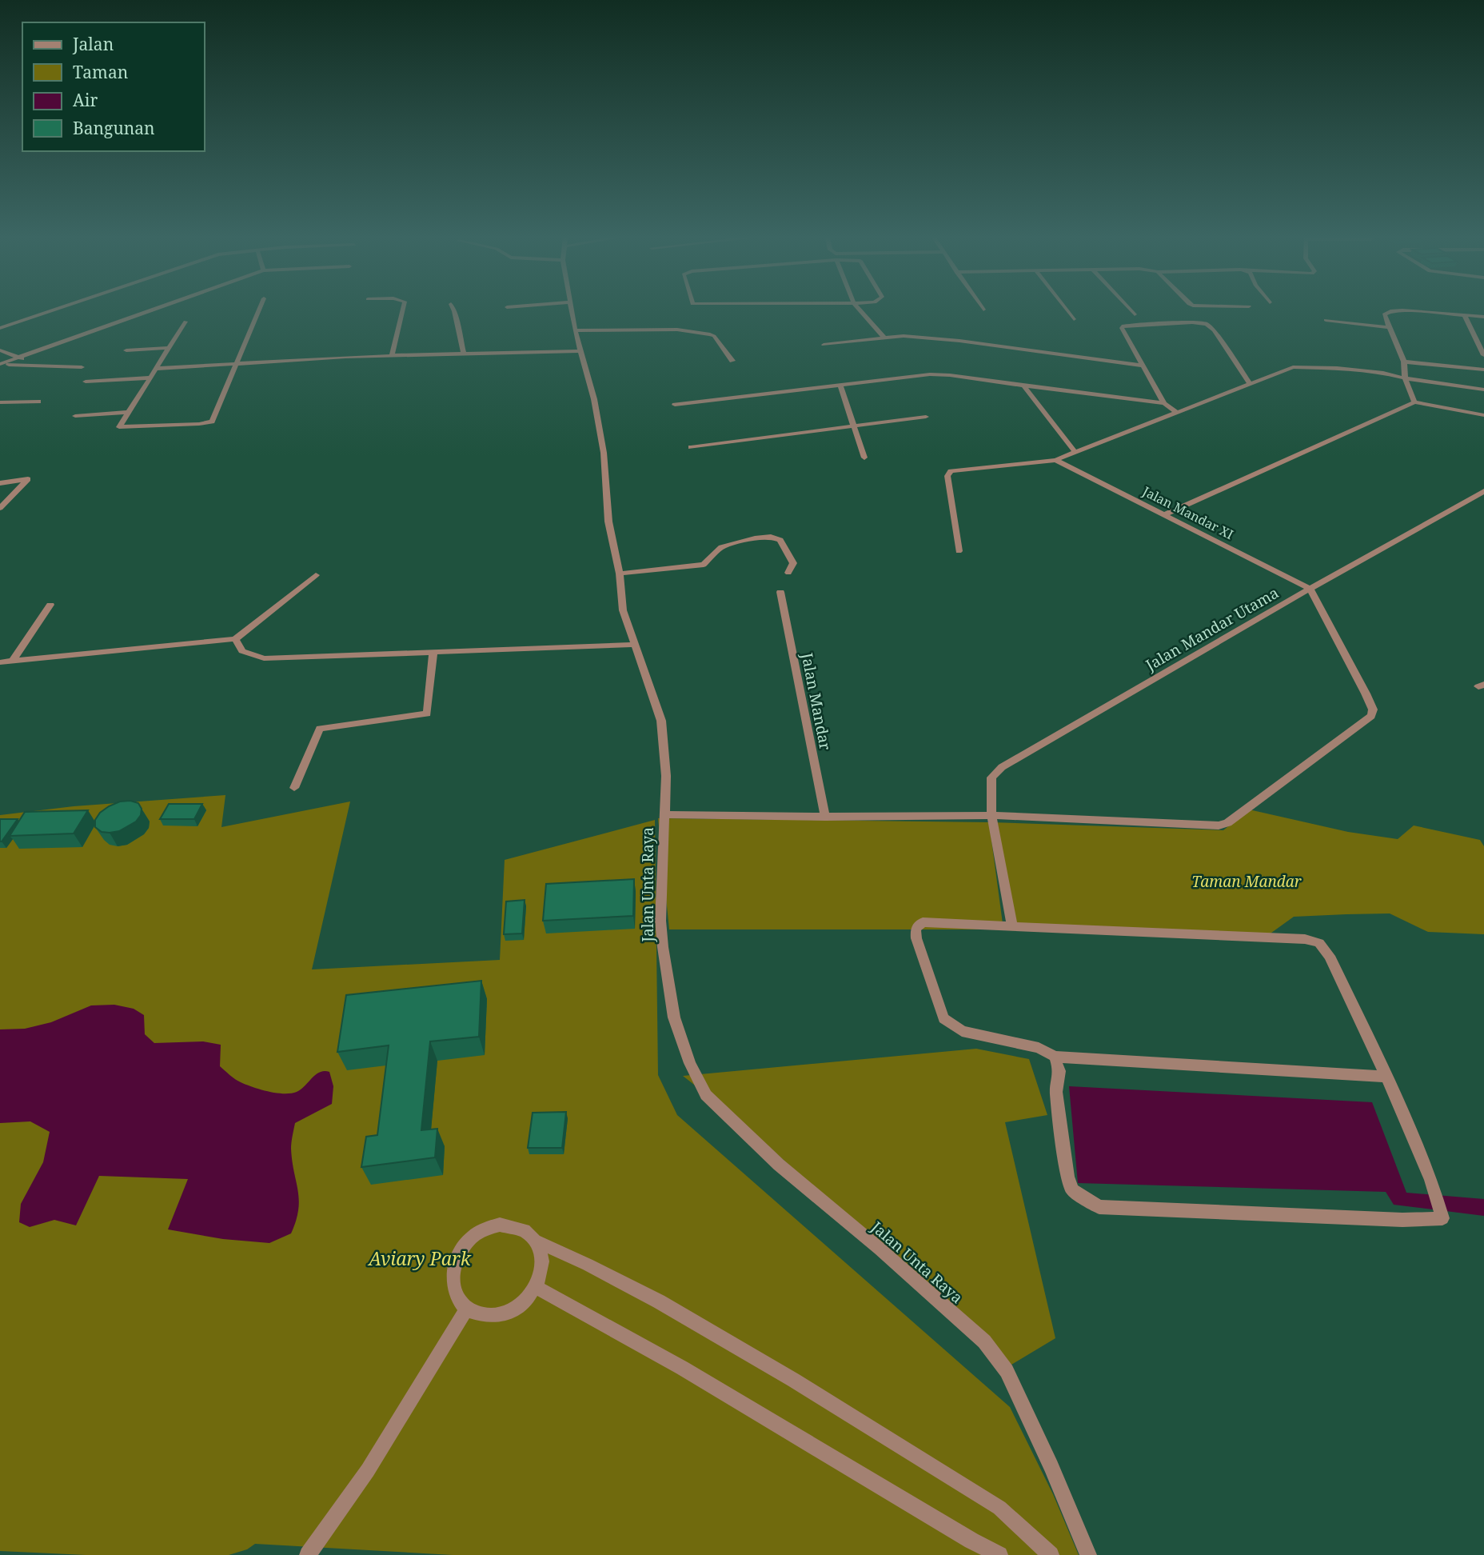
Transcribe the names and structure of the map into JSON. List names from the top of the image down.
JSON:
{
  "streets": {
    "street": [
      "Jalan Mandar XI",
      "Jalan Mandar Utama",
      "Jalan Mandar",
      "Jalan Unta Raya"
    ]
  },
  "crossings": [
    ["Jalan Mandar XI", "Jalan Mandar Utama"]
  ],
  "parks": ["Taman Mandar", "Aviary Park"],
  "legend": [
    "Jalan",
    "Taman",
    "Air",
    "Bangunan"
  ]
}
